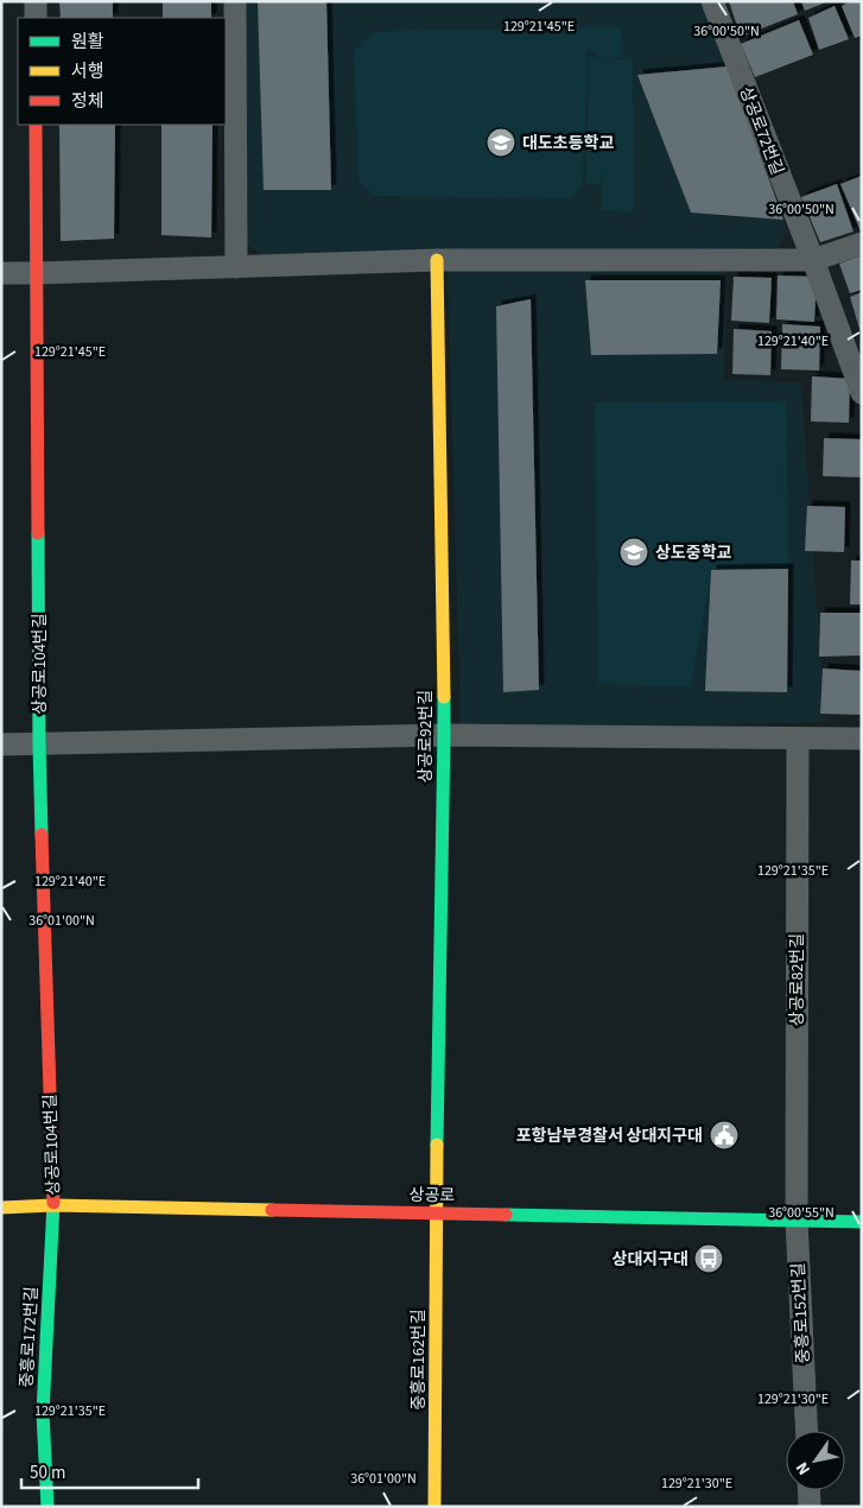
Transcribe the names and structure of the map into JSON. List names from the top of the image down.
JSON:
{
  "streets": {
    "street": [
      "상공로72번길",
      "상공로104번길",
      "상공로92번길",
      "상공로82번길",
      "상공로",
      "중흥로152번길",
      "중흥로172번길",
      "중흥로162번길"
    ]
  },
  "crossings": [
    ["상공로104번길", "상공로"],
    ["상공로104번길", "중흥로172번길"],
    ["상공로92번길", "상공로"],
    ["상공로92번길", "중흥로162번길"],
    ["상공로82번길", "상공로"],
    ["상공로82번길", "중흥로152번길"],
    ["상공로", "중흥로152번길"],
    ["상공로", "중흥로172번길"],
    ["상공로", "중흥로162번길"]
  ],
  "places": {
    "school or university": ["대도초등학교", "상도중학교"],
    "public building": ["포항남부경찰서 상대지구대"],
    "bus stop": ["상대지구대"]
  },
  "legend": ["원활", "서행", "정체"],
  "scale_bar": "50 m",
  "north": "bottom left",
  "coordinates": [
    "129°21'45\"E",
    "36°00'50\"N",
    "129°21'40\"E",
    "129°21'35\"E",
    "36°01'00\"N",
    "36°00'55\"N",
    "129°21'30\"E"
  ]
}
